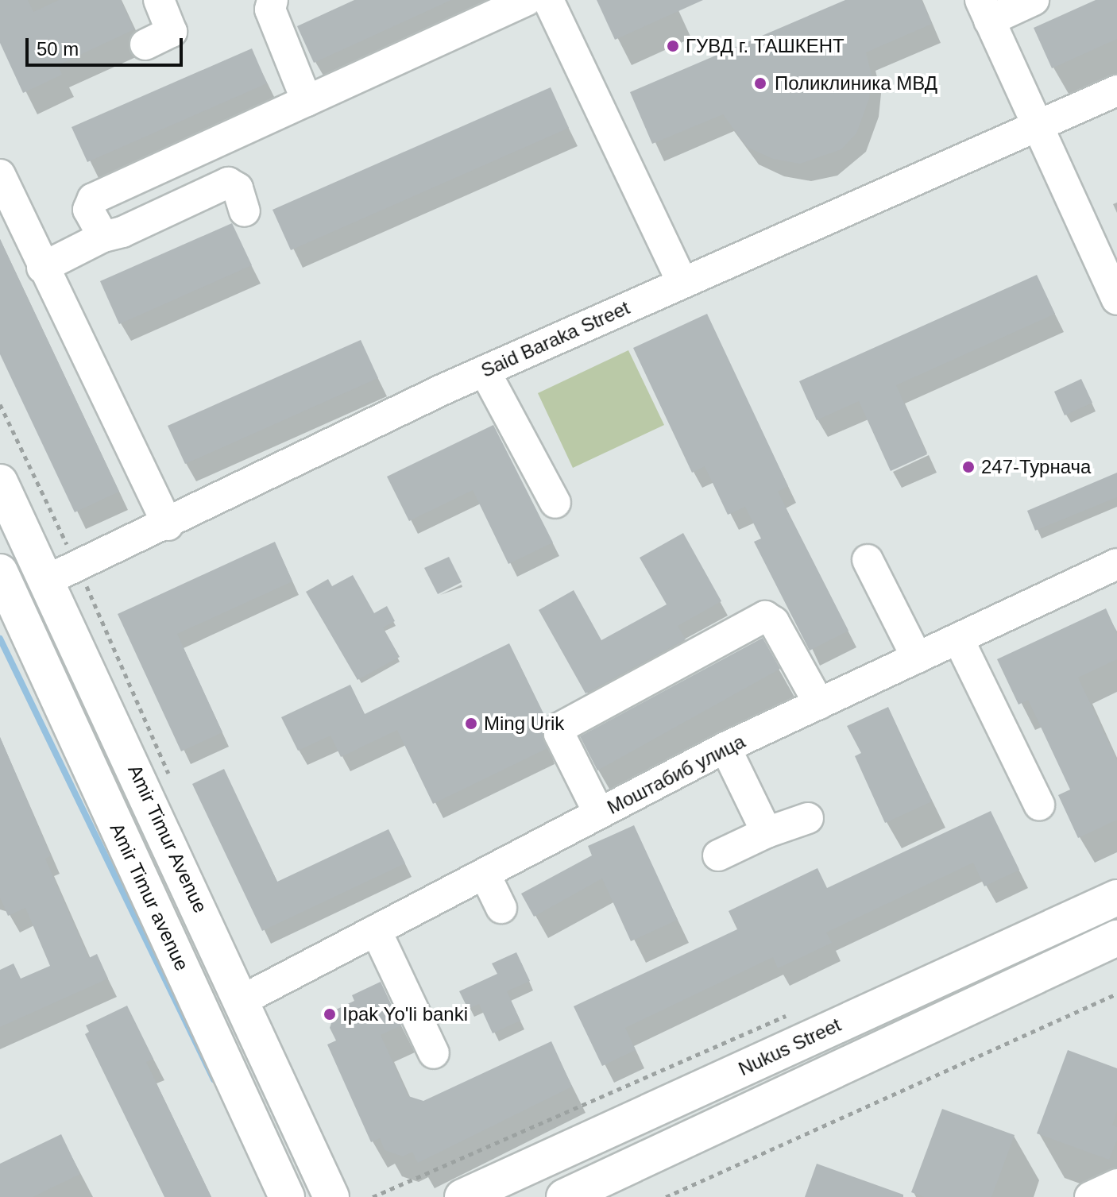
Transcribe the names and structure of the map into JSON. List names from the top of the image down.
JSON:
{
  "streets": {
    "main road": [
      "Said Baraka Street",
      "Amir Timur Avenue",
      "Amir Timur avenue",
      "Nukus Street"
    ],
    "street": ["Моштабиб улица"]
  },
  "crossings": [
    ["Said Baraka Street", "Amir Timur Avenue"],
    ["Said Baraka Street", "Amir Timur avenue"],
    ["Моштабиб улица", "Amir Timur Avenue"]
  ],
  "places": [
    "ГУВД г. ТАШКЕНТ",
    "Поликлиника МВД",
    "247-Турнача",
    "Ming Urik",
    "Ipak Yo'li banki"
  ],
  "scale_bar": "50 m"
}
